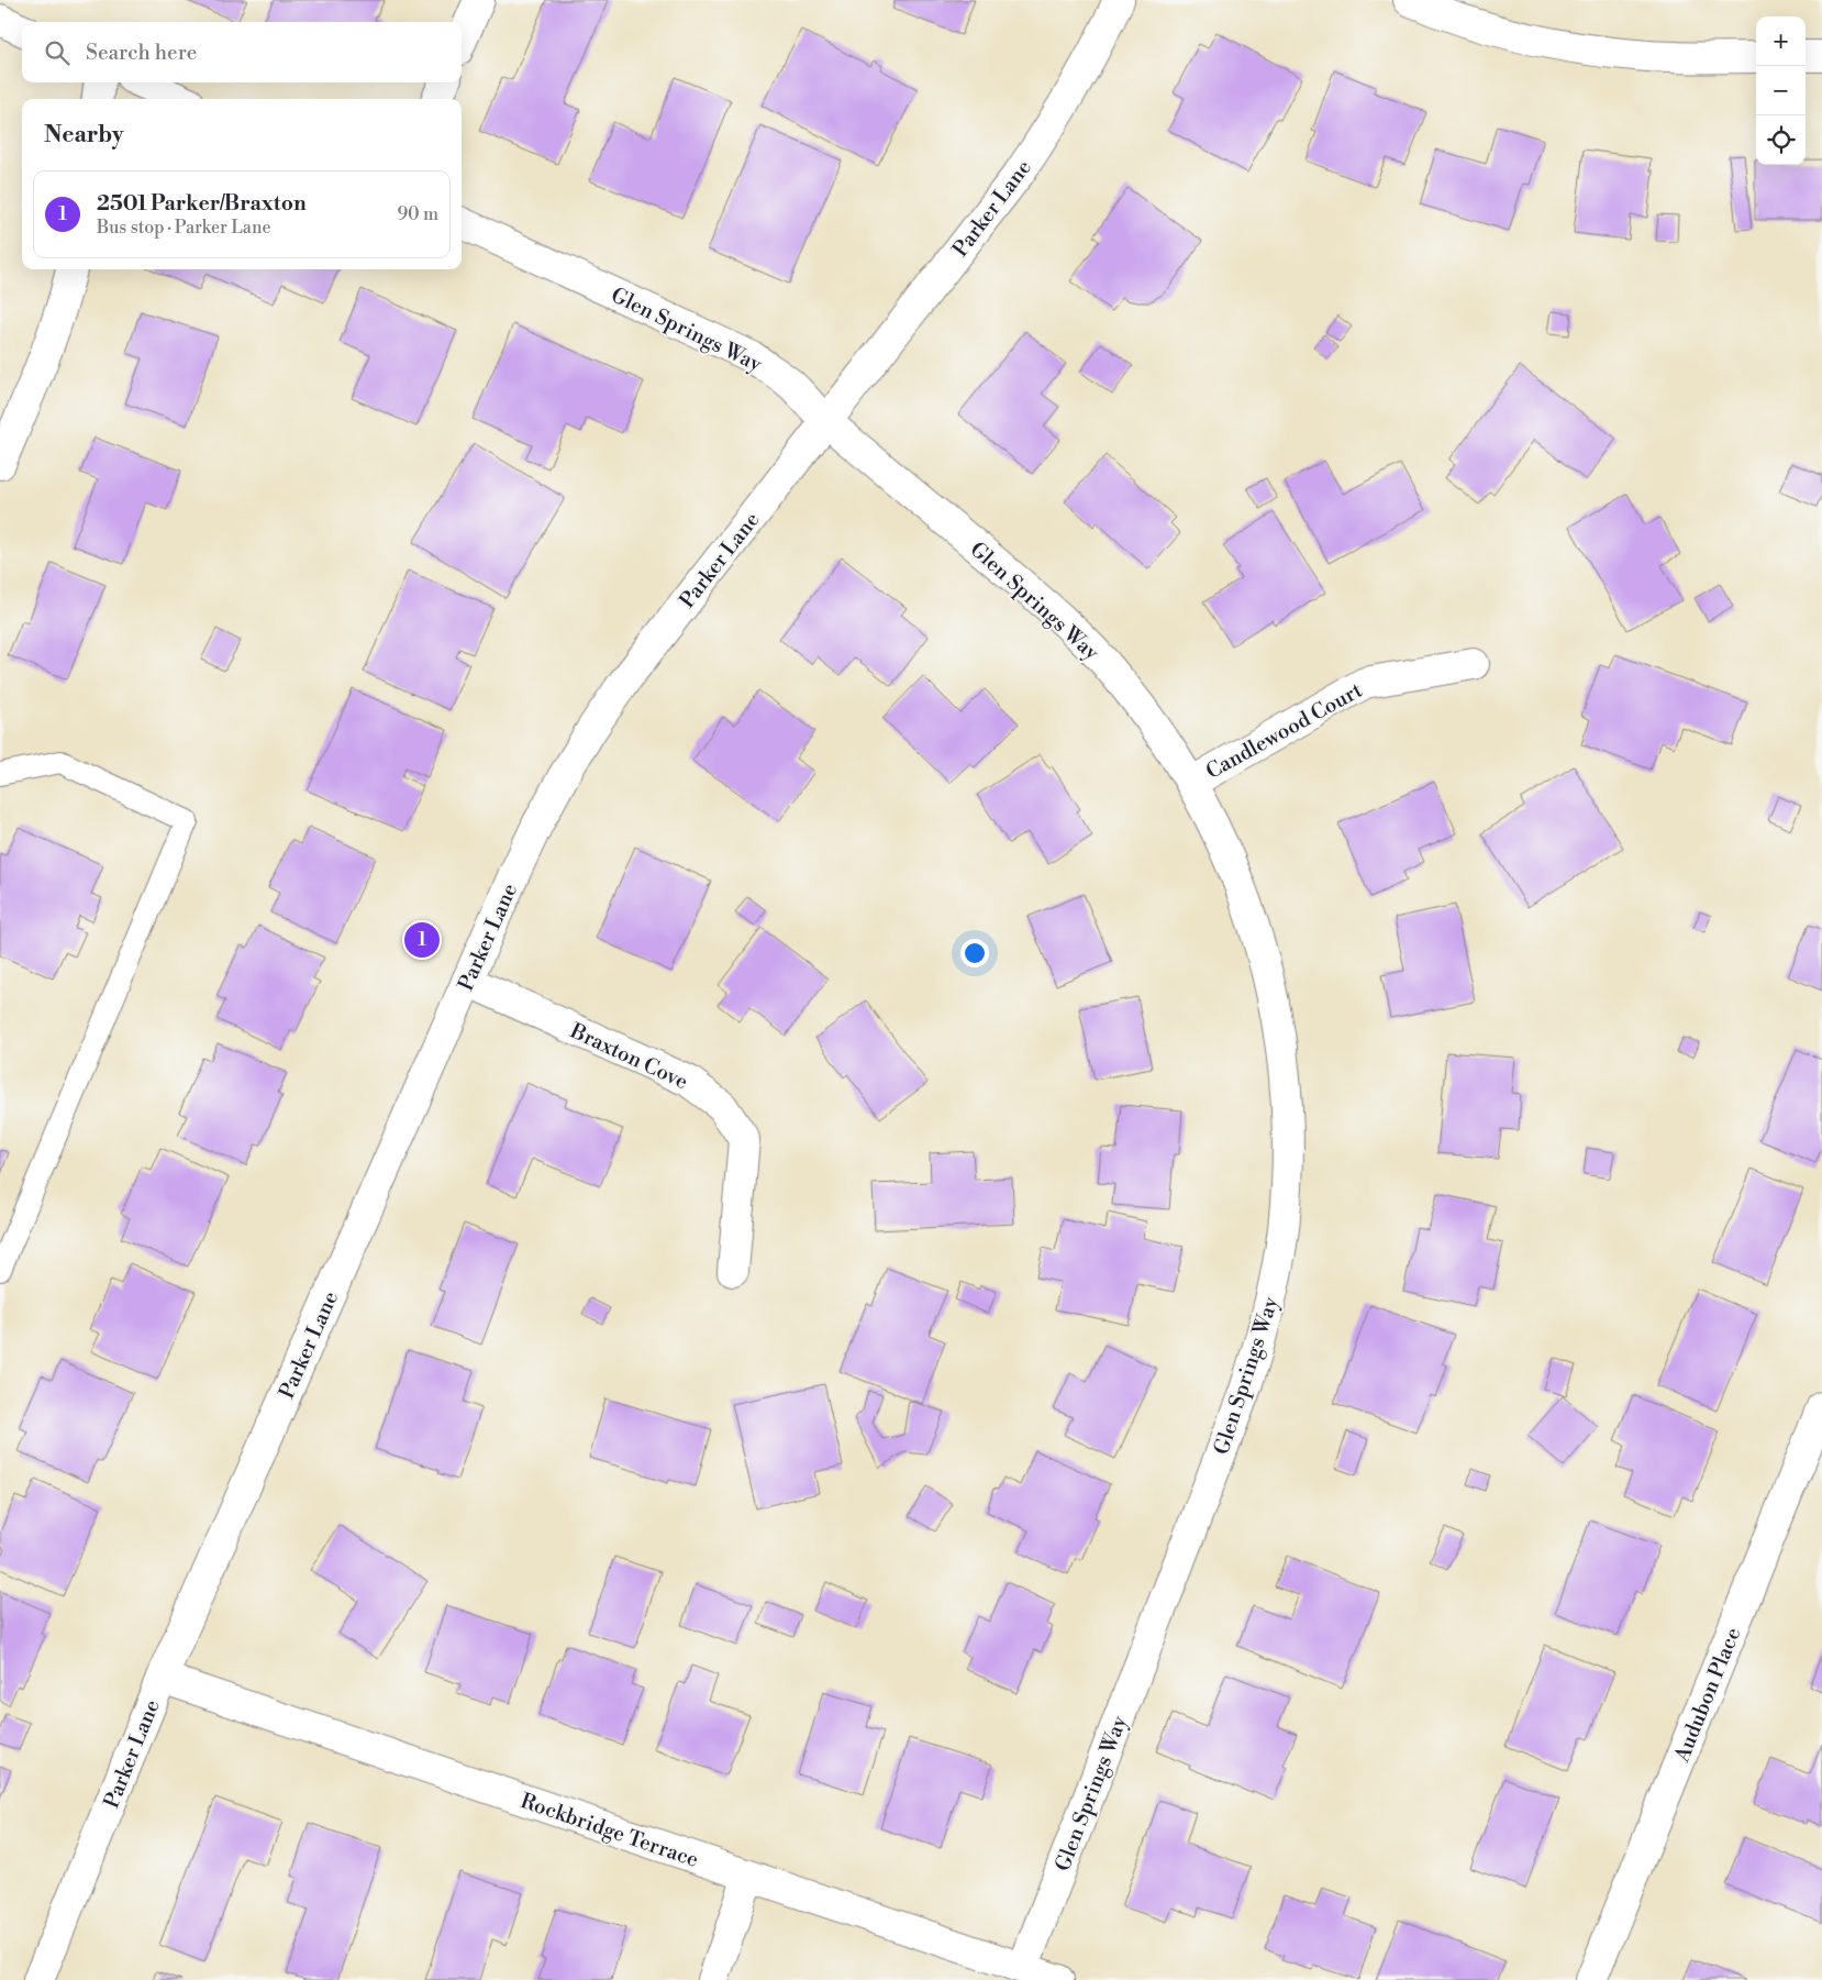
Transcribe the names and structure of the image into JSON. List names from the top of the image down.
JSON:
{
  "streets": {
    "street": [
      "Parker Lane",
      "Glen Springs Way",
      "Candlewood Court",
      "Braxton Cove",
      "Audubon Place",
      "Rockbridge Terrace"
    ]
  },
  "crossings": [
    ["Parker Lane", "Glen Springs Way"],
    ["Parker Lane", "Braxton Cove"],
    ["Parker Lane", "Rockbridge Terrace"],
    ["Glen Springs Way", "Candlewood Court"],
    ["Glen Springs Way", "Rockbridge Terrace"]
  ],
  "page": {
    "map_buttons": ["+", "−"],
    "search": "Search here",
    "heading": "Nearby",
    "list": [
      {
        "mark": "1",
        "name": "2501 Parker/Braxton",
        "note": "Bus stop · Parker Lane",
        "value": "90 m"
      }
    ],
    "pins": "1"
  }
}
